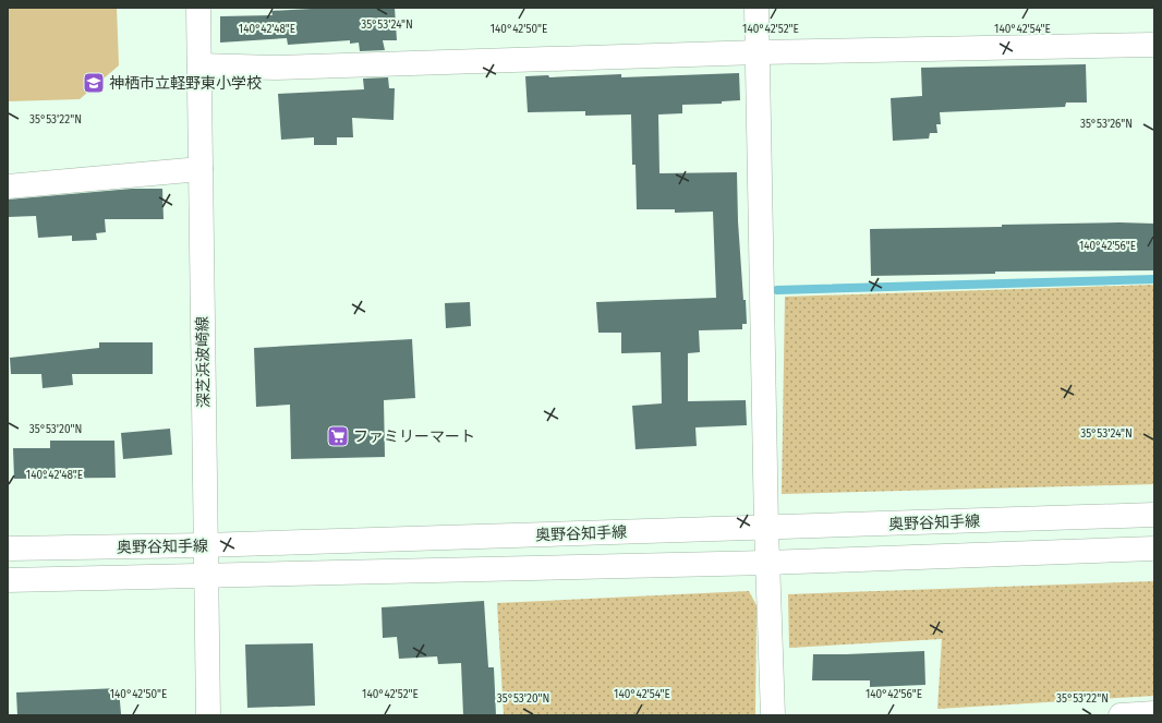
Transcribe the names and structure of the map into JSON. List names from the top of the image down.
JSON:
{
  "streets": {
    "main road": ["深芝浜波崎線", "奥野谷知手線"]
  },
  "crossings": [
    ["深芝浜波崎線", "奥野谷知手線"]
  ],
  "places": {
    "school or university": ["神栖市立軽野東小学校"],
    "supermarket": ["ファミリーマート"]
  },
  "coordinates": [
    "35°53'24\"N",
    "140°42'48\"E",
    "140°42'50\"E",
    "140°42'52\"E",
    "140°42'54\"E",
    "35°53'22\"N",
    "35°53'26\"N",
    "140°42'56\"E",
    "35°53'20\"N"
  ]
}
